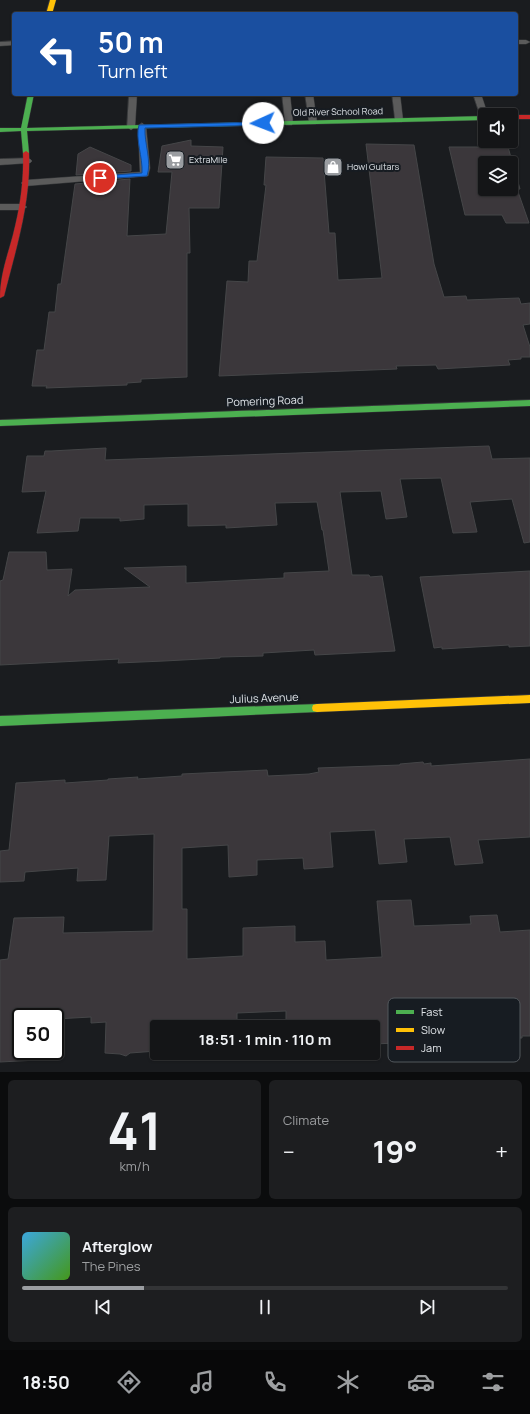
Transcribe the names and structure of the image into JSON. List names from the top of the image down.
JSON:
{
  "streets": {
    "main road": ["Old River School Road", "Pomering Road", "Julius Avenue"]
  },
  "places": {
    "supermarket": ["ExtraMile"],
    "shop": ["Howl Guitars"]
  },
  "legend": ["Fast", "Slow", "Jam"],
  "page": {
    "turn": ["50 m", "Turn left"],
    "limit": "50",
    "trip": "18:51 · 1 min · 110 m",
    "tile": [
      ["41", "km/h"],
      "Climate"
    ],
    "heat": ["−", "19°", "+"],
    "song": ["Afterglow", "The Pines"],
    "tabs": "18:50"
  }
}
